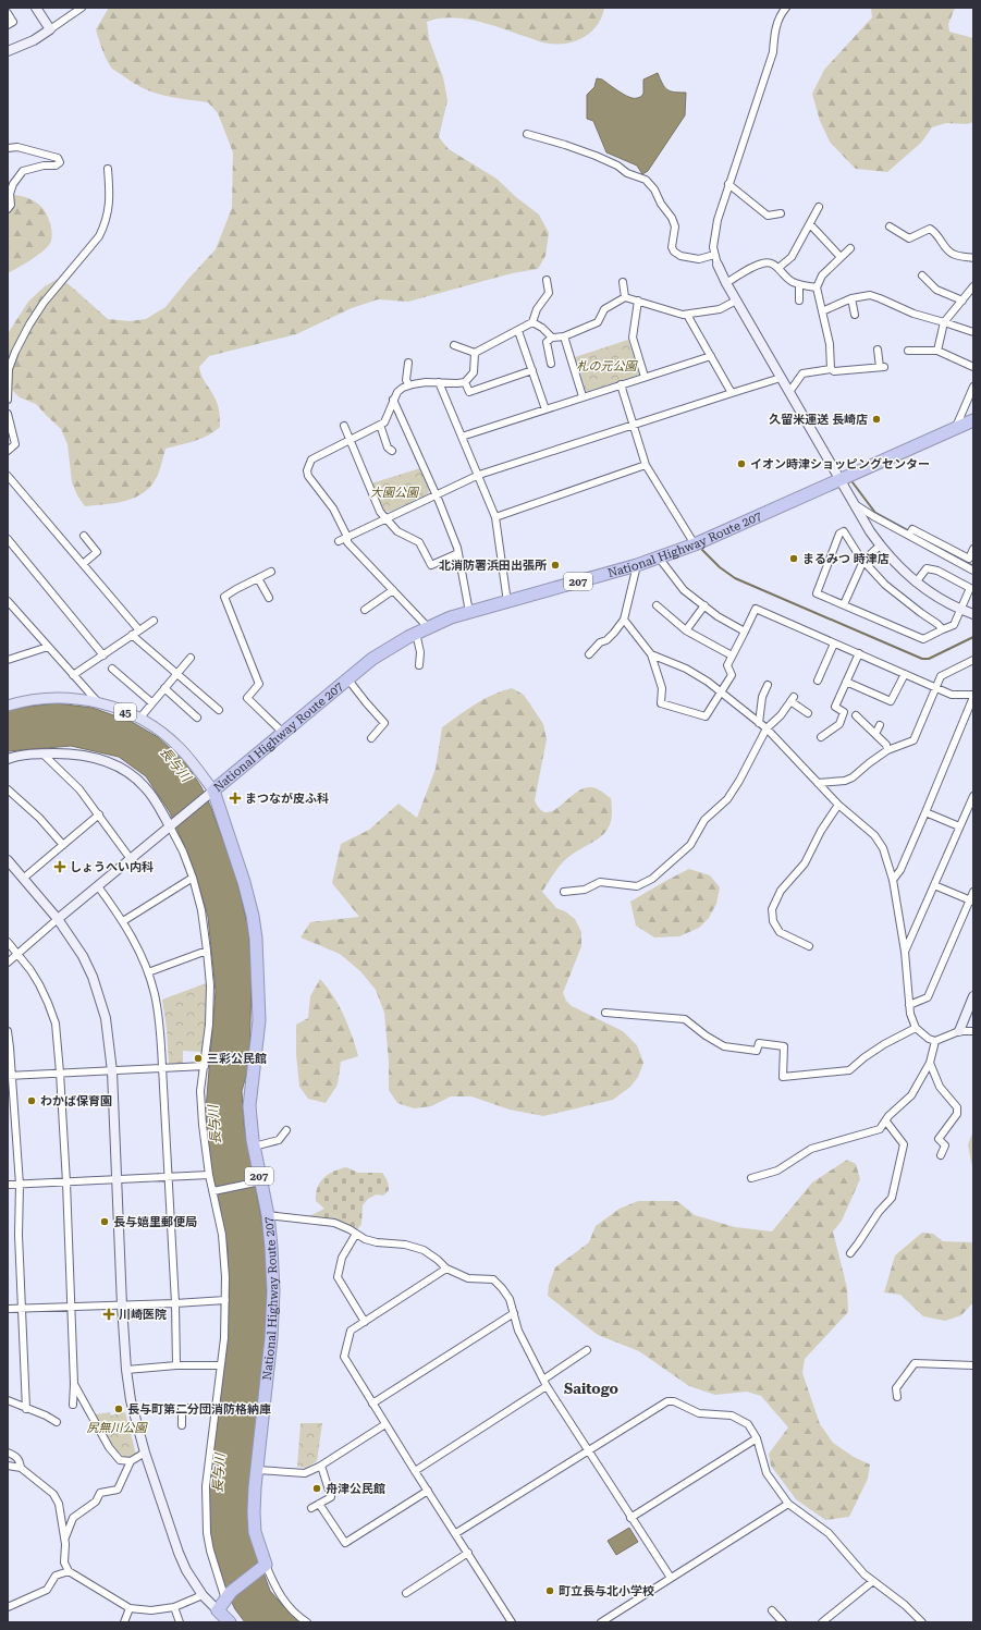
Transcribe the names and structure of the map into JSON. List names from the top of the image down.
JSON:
{
  "streets": {
    "highway": ["National Highway Route 207", "207"],
    "main road": ["45"]
  },
  "crossings": [
    ["National Highway Route 207", "45"]
  ],
  "districts": ["Saitogo"],
  "water": ["長与川"],
  "parks": ["札の元公園", "大園公園", "尻無川公園"],
  "places": {
    "other": [
      "久留米運送 長崎店",
      "イオン時津ショッピングセンター",
      "まるみつ 時津店",
      "北消防署浜田出張所",
      "三彩公民館",
      "わかば保育園",
      "長与嬉里郵便局",
      "長与町第二分団消防格納庫",
      "舟津公民館",
      "町立長与北小学校"
    ],
    "health": ["まつなが皮ふ科", "しょうへい内科", "川崎医院"]
  }
}
